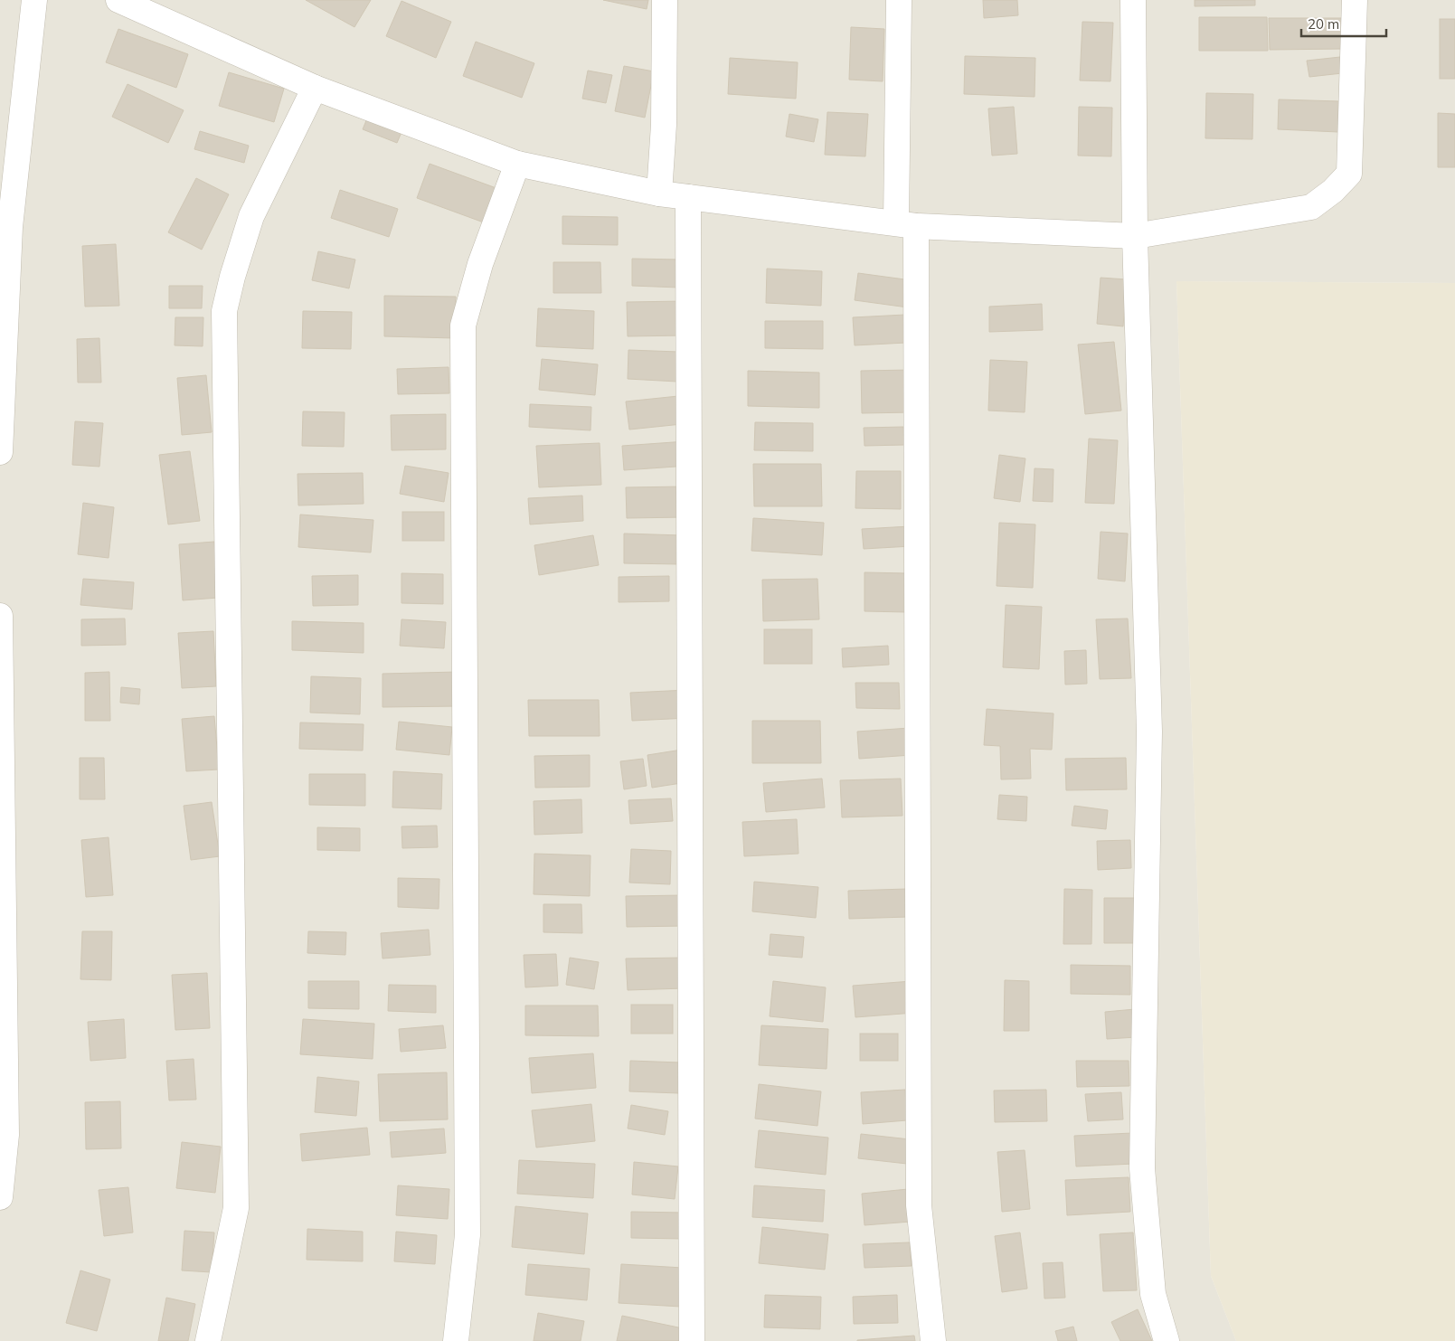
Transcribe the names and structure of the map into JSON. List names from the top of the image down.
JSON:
{
  "scale_bar": "20 m"
}
